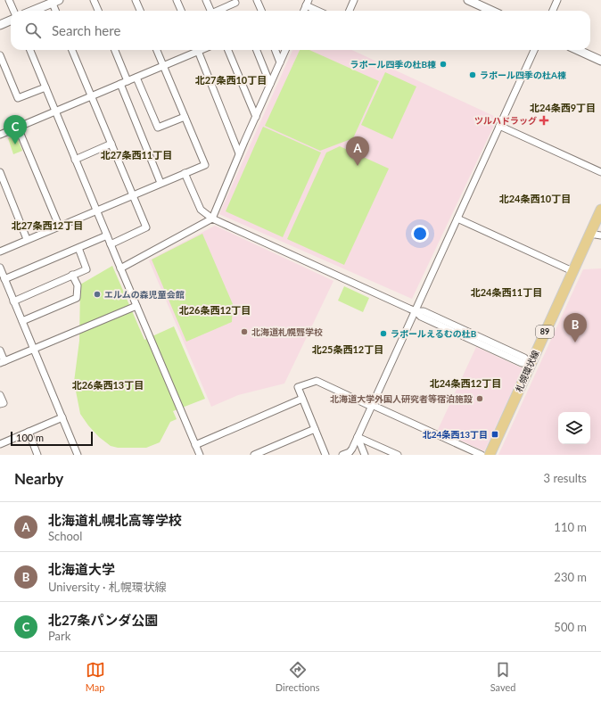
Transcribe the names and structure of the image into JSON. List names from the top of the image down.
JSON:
{
  "streets": {
    "main road": ["89", "札幌環状線"]
  },
  "districts": [
    "北27条西10丁目",
    "北24条西9丁目",
    "北27条西11丁目",
    "北24条西10丁目",
    "北27条西12丁目",
    "北24条西11丁目",
    "北26条西12丁目",
    "北25条西12丁目",
    "北24条西12丁目",
    "北26条西13丁目"
  ],
  "places": {
    "other": [
      "ラポール四季の杜B棟",
      "ラポール四季の杜A棟",
      "エルムの森児童会館",
      "北海道札幌聾学校",
      "ラポールえるむの杜B",
      "北海道大学外国人研究者等宿泊施設"
    ],
    "health": ["ツルハドラッグ"],
    "transit": ["北24条西13丁目"]
  },
  "scale_bar": "100 m",
  "page": {
    "search": "Search here",
    "pins": ["C", "A", "B"],
    "scale": "100 m",
    "heading": ["Nearby", "3 results"],
    "list": [
      {
        "mark": "A",
        "name": "北海道札幌北高等学校",
        "note": "School",
        "value": "110 m"
      },
      {
        "mark": "B",
        "name": "北海道大学",
        "note": "University · 札幌環状線",
        "value": "230 m"
      },
      {
        "mark": "C",
        "name": "北27条パンダ公園",
        "note": "Park",
        "value": "500 m"
      }
    ],
    "nav": ["Map", "Directions", "Saved"]
  }
}
